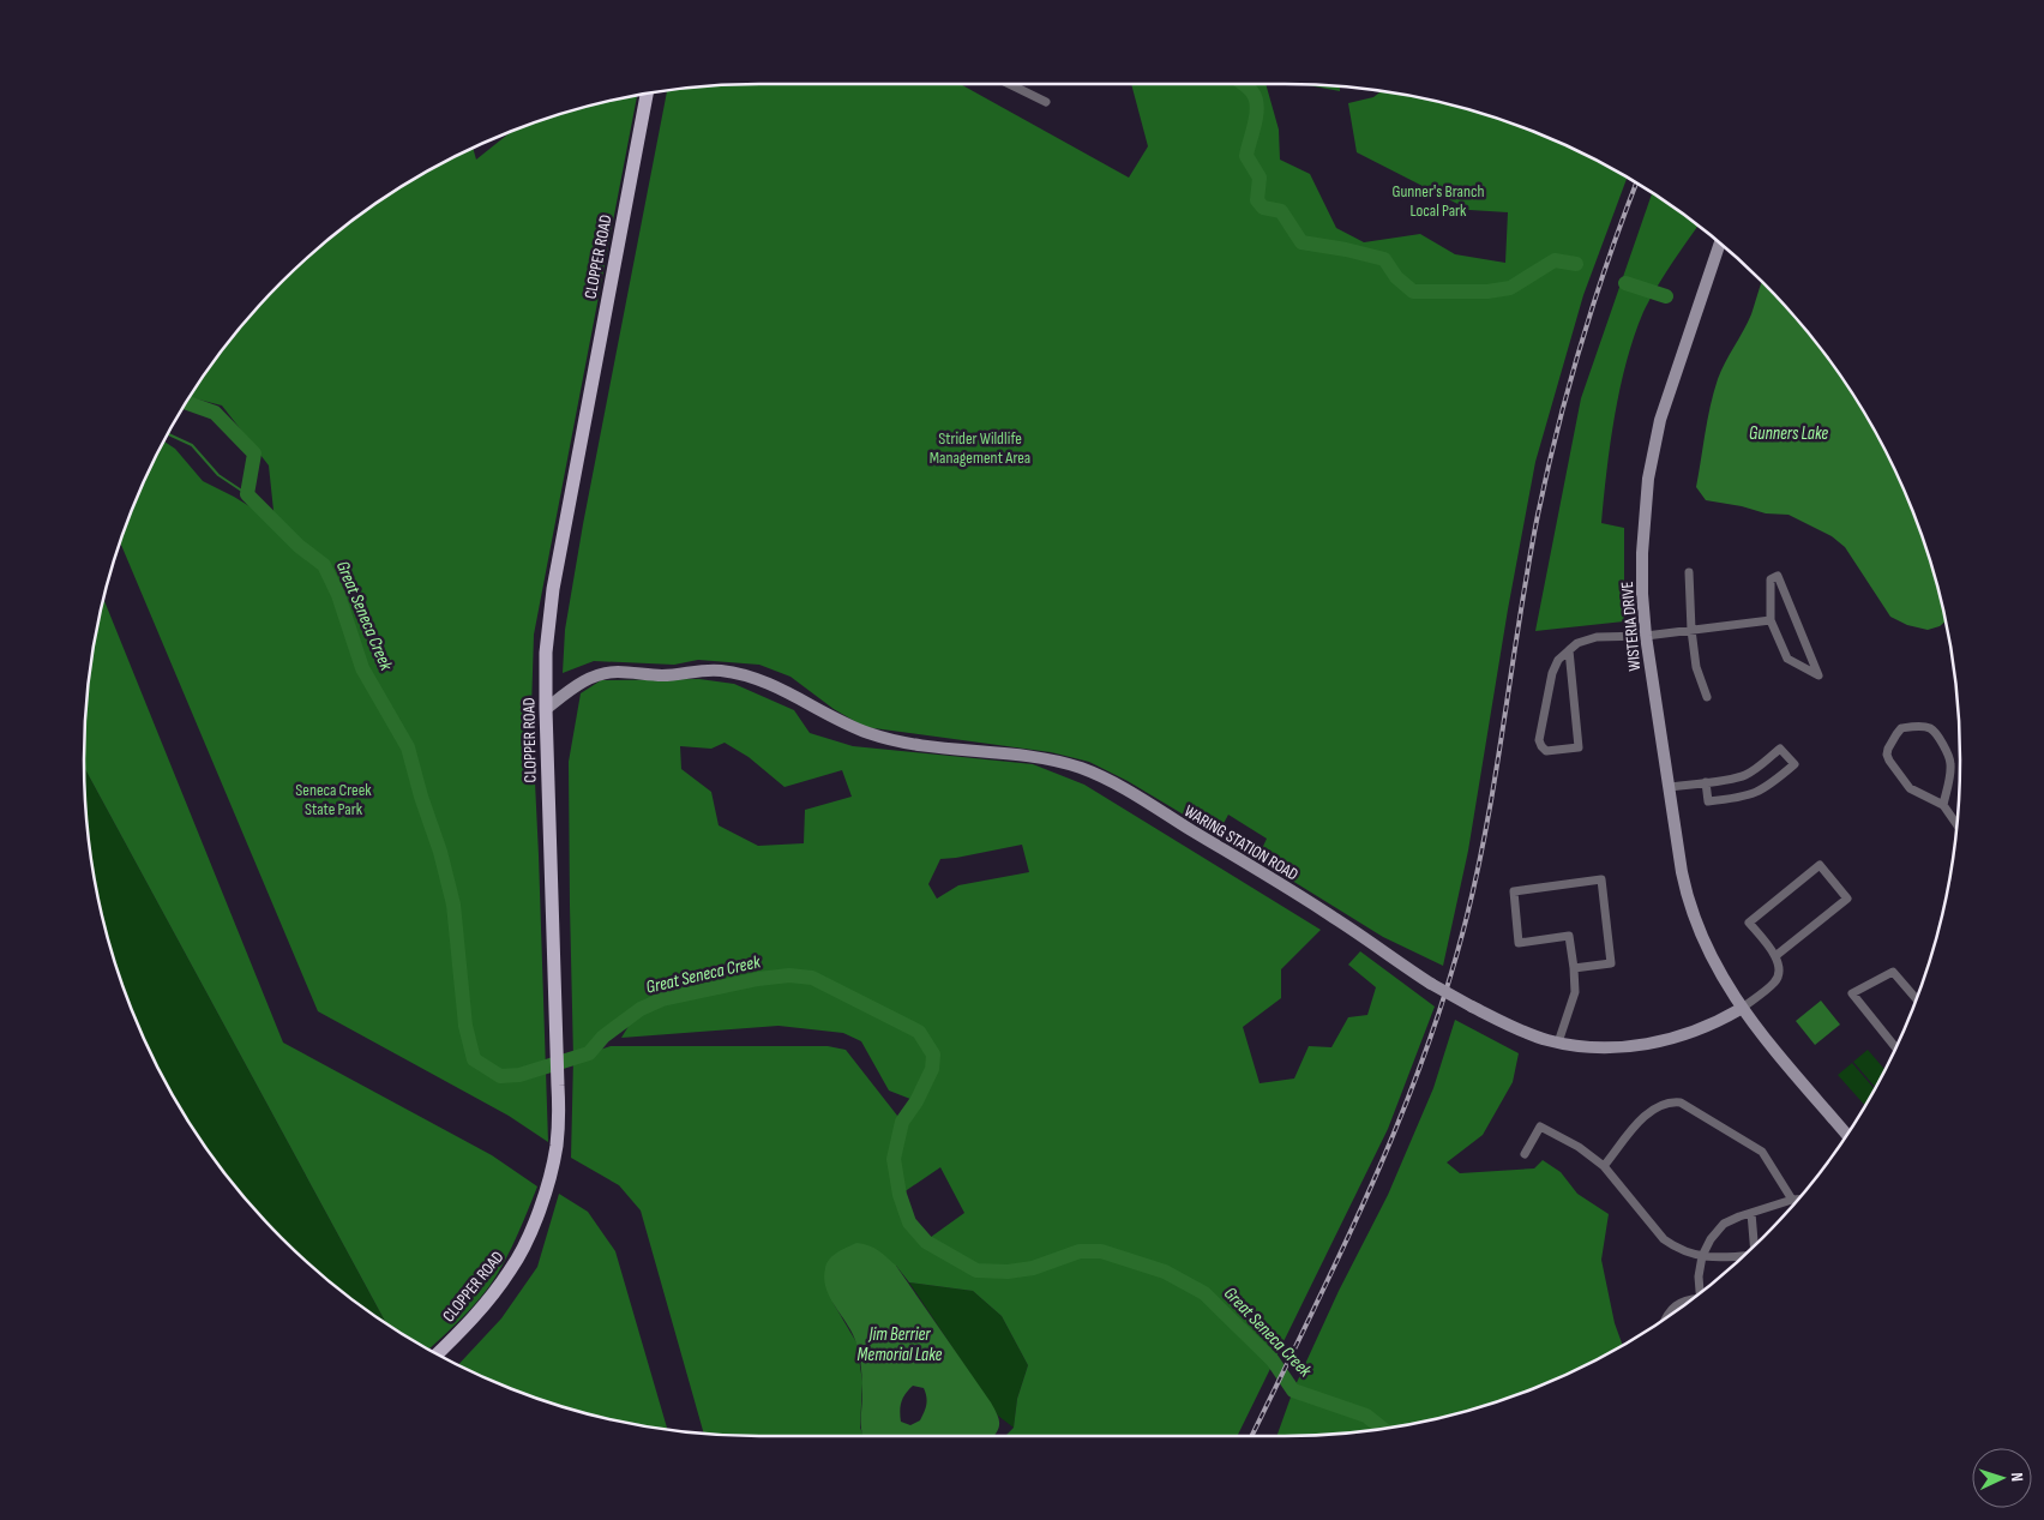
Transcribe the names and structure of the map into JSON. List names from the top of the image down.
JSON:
{
  "streets": {
    "main road": ["CLOPPER ROAD"],
    "street": ["WISTERIA DRIVE", "WARING STATION ROAD"]
  },
  "crossings": [
    ["CLOPPER ROAD", "WARING STATION ROAD"],
    ["WISTERIA DRIVE", "WARING STATION ROAD"]
  ],
  "water": ["Gunners Lake", "Great Seneca Creek", "Jim Berrier Memorial Lake"],
  "parks": ["Gunner's Branch Local Park", "Strider Wildlife Management Area", "Seneca Creek State Park"],
  "north": "right"
}
